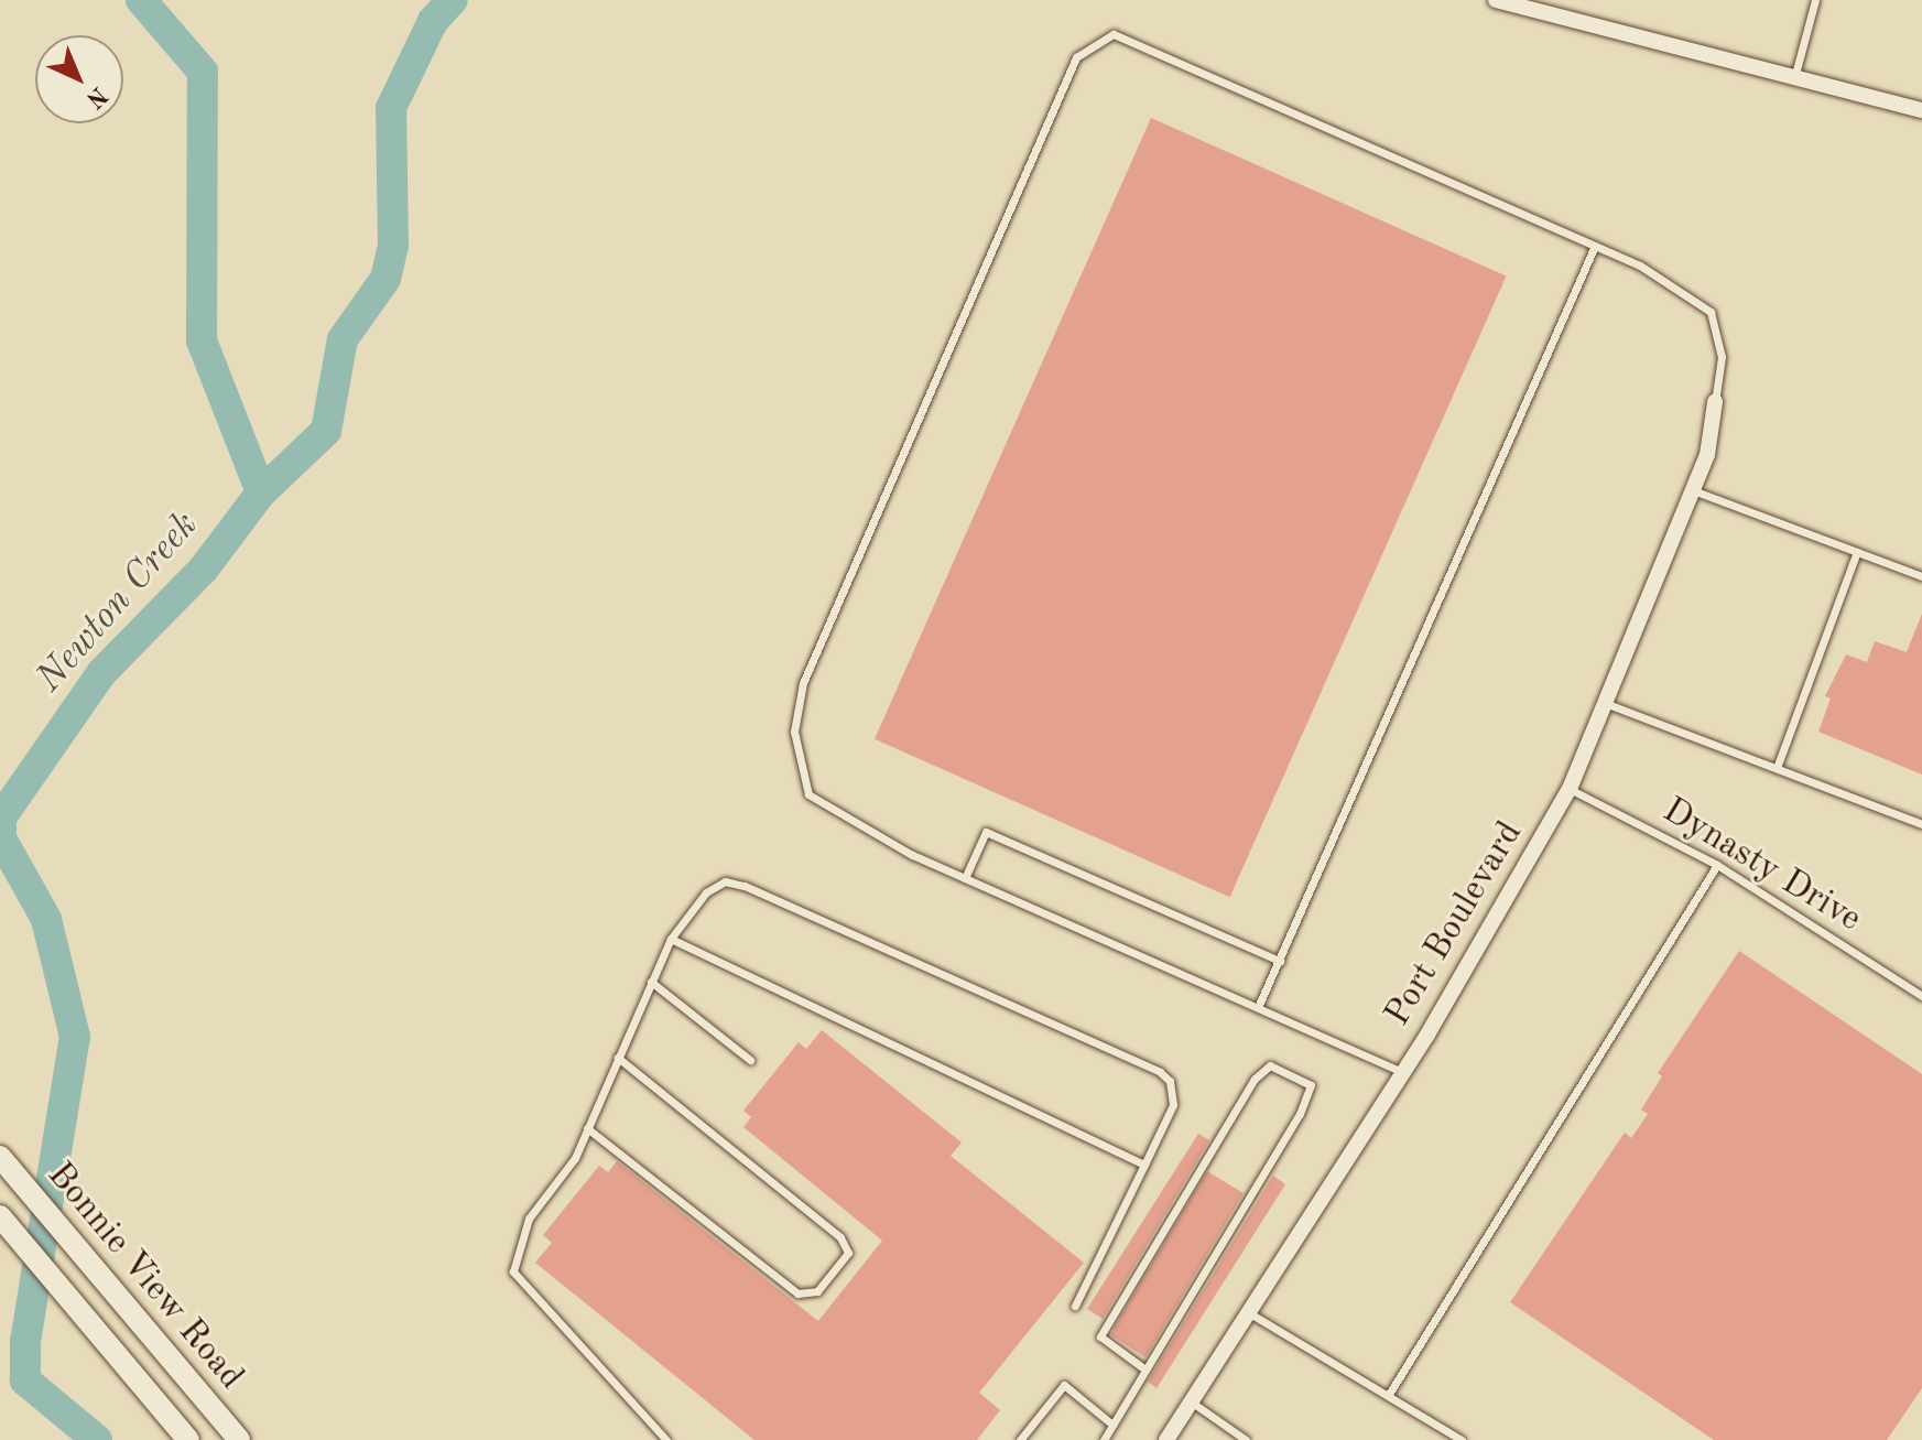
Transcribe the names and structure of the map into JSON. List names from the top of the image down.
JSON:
{
  "streets": {
    "main road": ["Bonnie View Road"],
    "street": ["Port Boulevard"],
    "lane": ["Dynasty Drive"]
  },
  "crossings": [
    ["Dynasty Drive", "Port Boulevard"]
  ],
  "water": ["Newton Creek"],
  "north": "bottom right"
}
